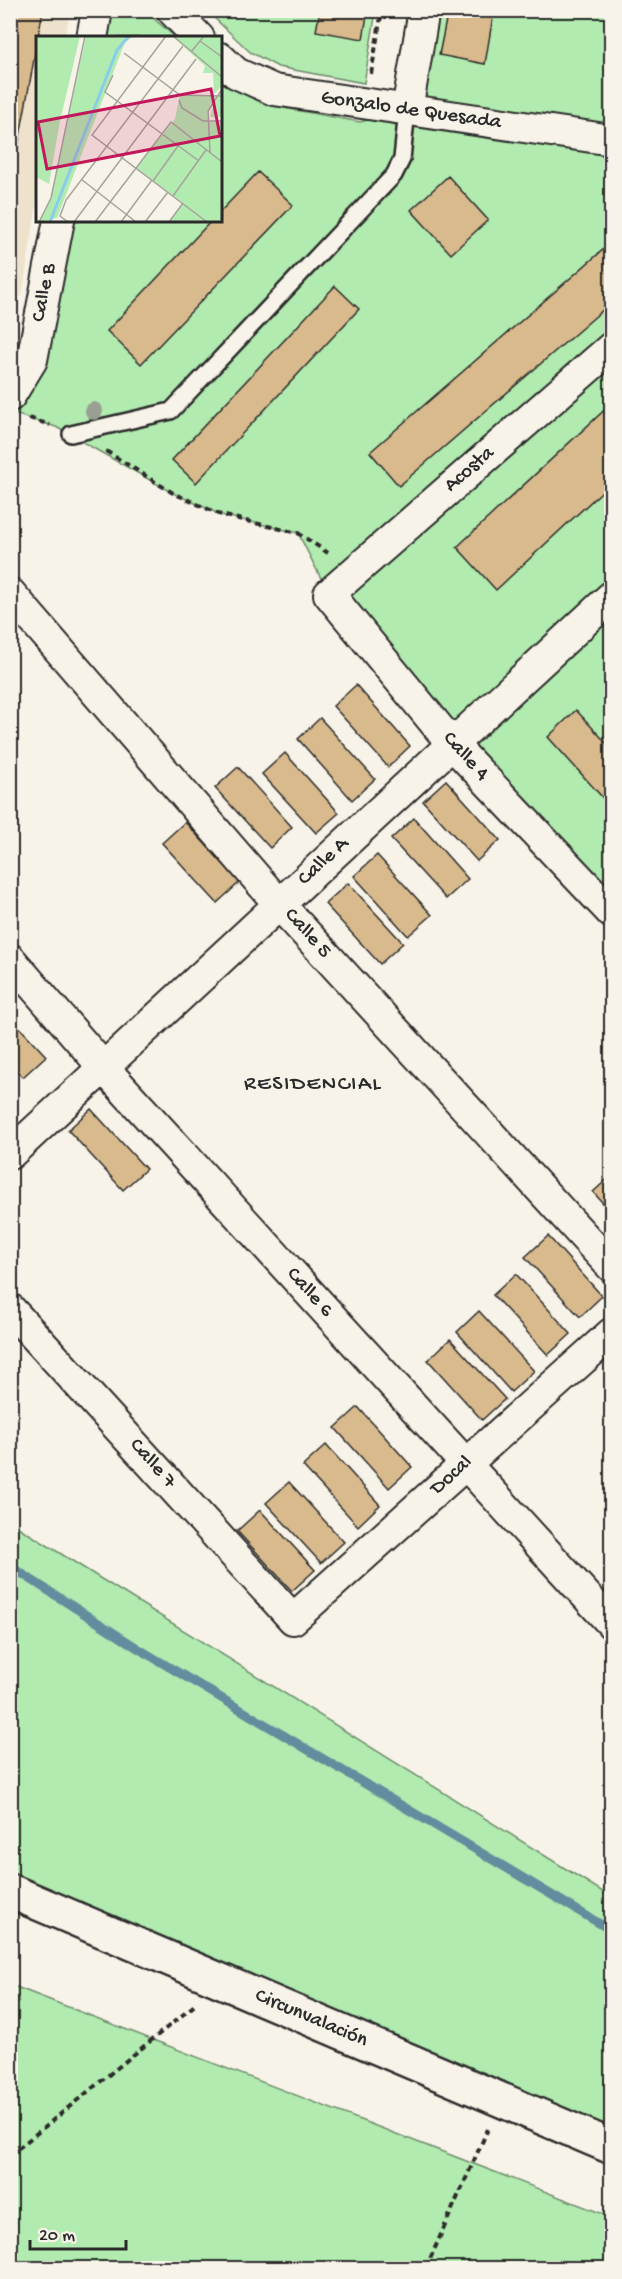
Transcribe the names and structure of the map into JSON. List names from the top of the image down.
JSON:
{
  "streets": {
    "street": [
      "Gonzalo de Quesada",
      "Calle B",
      "Acosta",
      "Calle 4",
      "Calle A",
      "Calle 5",
      "Calle 6",
      "Calle 7",
      "Docal",
      "Circunvalación"
    ]
  },
  "crossings": [
    ["Acosta", "Calle 4"],
    ["Calle 4", "Calle A"],
    ["Calle A", "Calle 5"],
    ["Calle A", "Calle 6"],
    ["Calle 6", "Docal"],
    ["Calle 7", "Docal"]
  ],
  "districts": ["RESIDENCIAL"],
  "scale_bar": "20 m"
}
